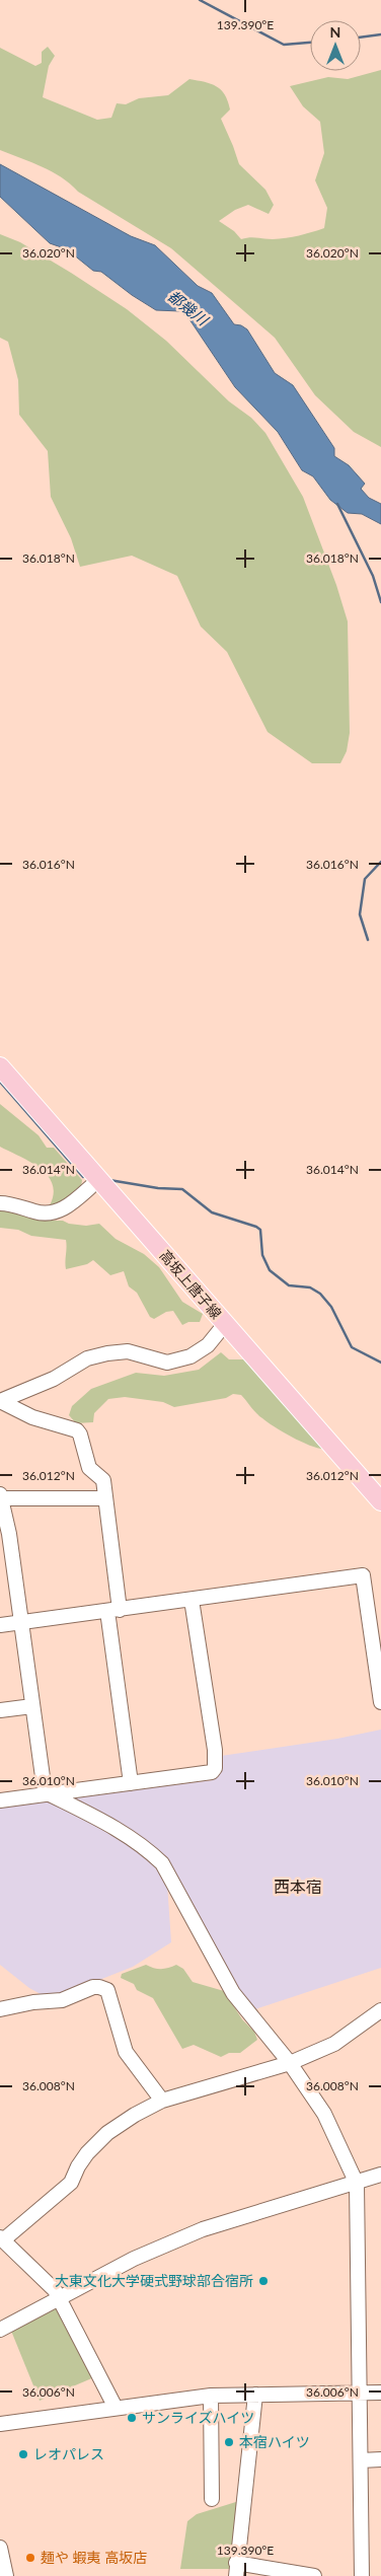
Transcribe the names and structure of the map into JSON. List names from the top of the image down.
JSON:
{
  "streets": {
    "main road": ["高坂上唐子線"]
  },
  "districts": ["西本宿"],
  "water": ["都幾川"],
  "places": [
    "大東文化大学硬式野球部合宿所",
    "サンライズハイツ",
    "本宿ハイツ",
    "レオパレス",
    "麺や 蝦夷 高坂店"
  ],
  "north": "top",
  "coordinates": [
    "139.390°E",
    "36.020°N",
    "36.018°N",
    "36.016°N",
    "36.014°N",
    "36.012°N",
    "36.010°N",
    "36.008°N",
    "36.006°N"
  ]
}
